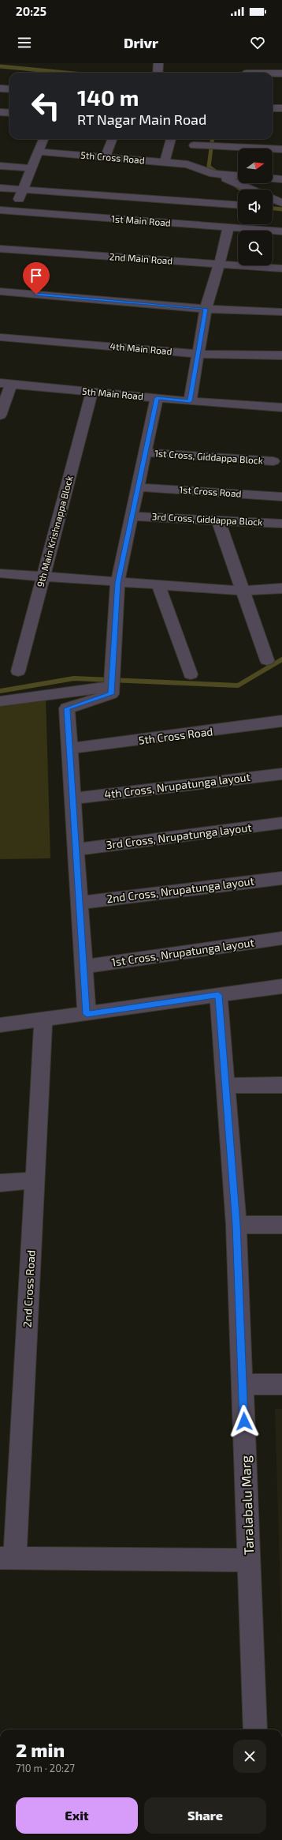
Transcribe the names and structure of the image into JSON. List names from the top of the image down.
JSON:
{
  "streets": {
    "street": [
      "5th Cross Road",
      "1st Main Road",
      "2nd Main Road",
      "4th Main Road",
      "5th Main Road",
      "1st Cross, Giddappa Block",
      "1st Cross Road",
      "3rd Cross, Giddappa Block",
      "9th Main Krishnappa Block",
      "4th Cross, Nrupatunga layout",
      "3rd Cross, Nrupatunga layout",
      "2nd Cross, Nrupatunga layout",
      "1st Cross, Nrupatunga layout",
      "2nd Cross Road",
      "Taralabalu Marg"
    ]
  },
  "crossings": [
    ["5th Main Road", "9th Main Krishnappa Block"]
  ],
  "north": "right",
  "page": {
    "status": "20:25",
    "header": "Drivr",
    "turn": ["140 m", "RT Nagar Main Road"],
    "heading": ["2 min", "710 m · 20:27"],
    "buttons": ["Exit", "Share"]
  }
}
